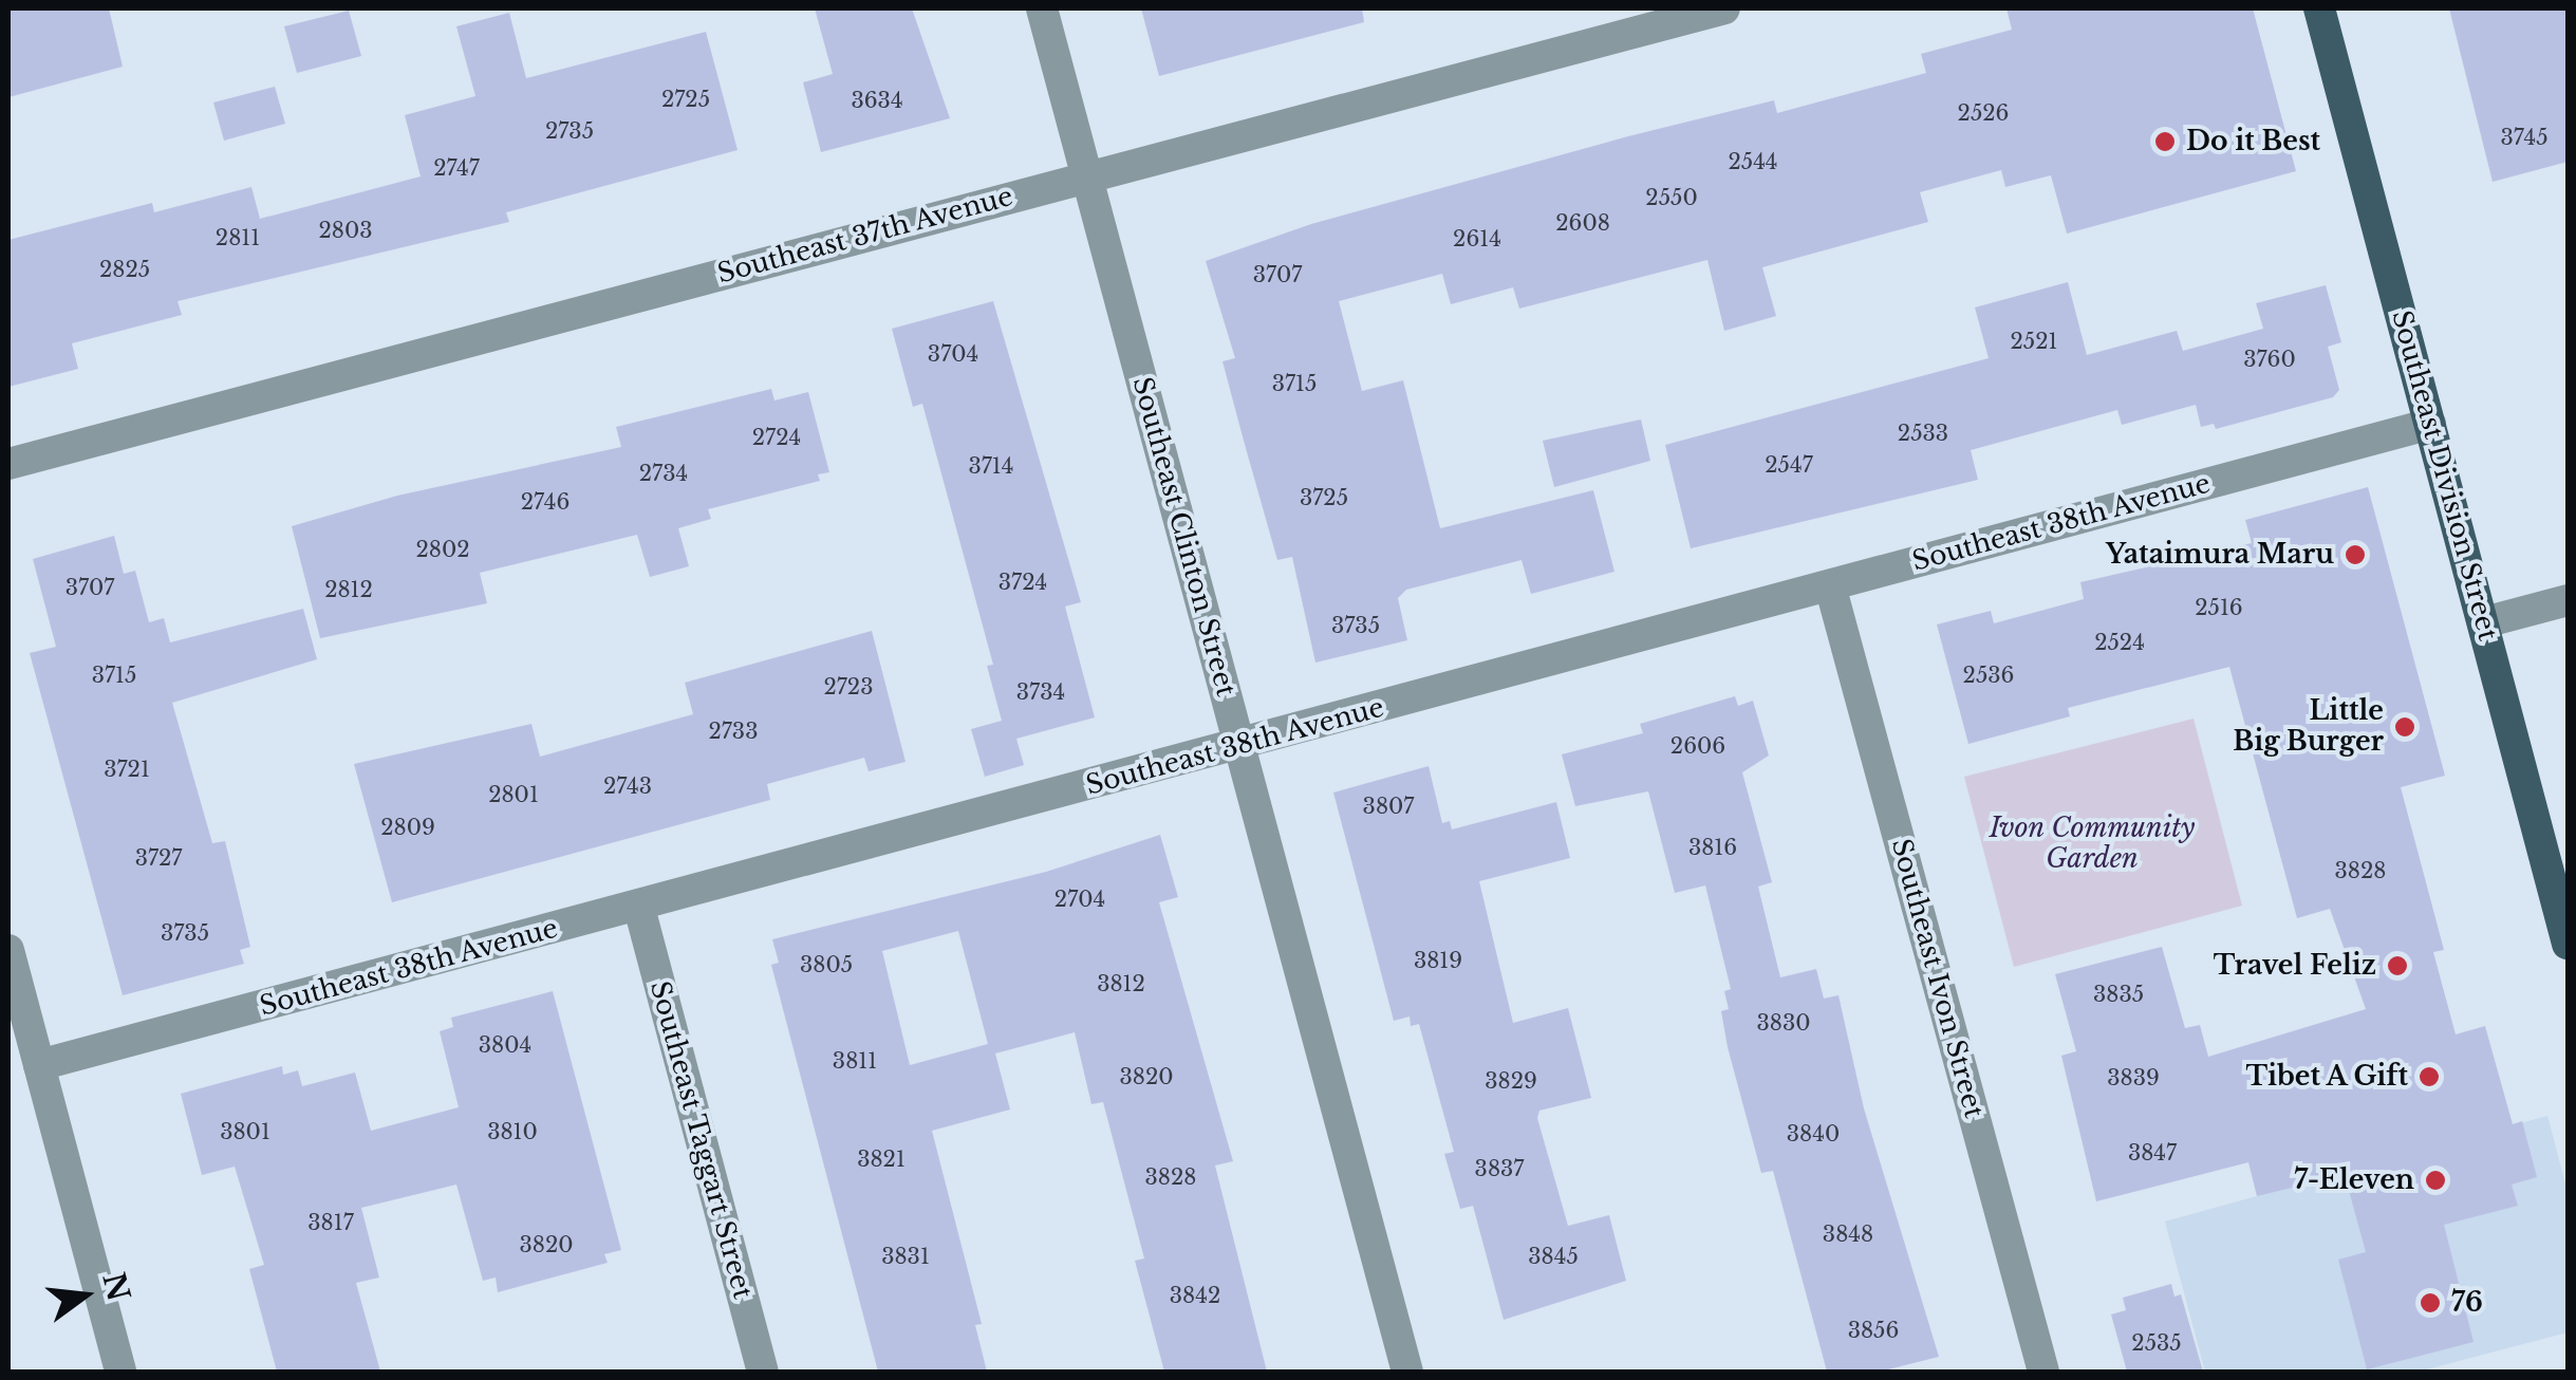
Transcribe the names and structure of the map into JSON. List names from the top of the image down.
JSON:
{
  "streets": {
    "main road": ["Southeast Division Street"],
    "street": [
      "Southeast 37th Avenue",
      "Southeast 38th Avenue",
      "Southeast Clinton Street",
      "Southeast Ivon Street",
      "Southeast Taggart Street"
    ]
  },
  "crossings": [
    ["Southeast 37th Avenue", "Southeast Clinton Street"],
    ["Southeast Division Street", "Southeast 38th Avenue"],
    ["Southeast 38th Avenue", "Southeast Clinton Street"],
    ["Southeast 38th Avenue", "Southeast Ivon Street"],
    ["Southeast 38th Avenue", "Southeast Taggart Street"]
  ],
  "parks": ["Ivon Community Garden"],
  "places": [
    "Do it Best",
    "Yataimura Maru",
    "Little Big Burger",
    "Travel Feliz",
    "Tibet A Gift",
    "7-Eleven",
    "76"
  ],
  "house_numbers": [
    "2725",
    "3634",
    "2526",
    "2735",
    "3745",
    "2544",
    "2747",
    "2550",
    "2608",
    "2803",
    "2811",
    "2614",
    "2825",
    "3707",
    "2521",
    "3704",
    "3760",
    "3715",
    "2533",
    "2724",
    "2547",
    "3714",
    "2734",
    "3725",
    "2746",
    "2802",
    "3724",
    "3707",
    "2812",
    "2516",
    "3735",
    "2524",
    "3715",
    "2536",
    "2723",
    "3734",
    "2733",
    "2606",
    "3721",
    "2743",
    "2801",
    "3807",
    "2809",
    "3816",
    "3727",
    "3828",
    "2704",
    "3735",
    "3819",
    "3805",
    "3812",
    "3835",
    "3830",
    "3804",
    "3811",
    "3820",
    "3839",
    "3829",
    "3801",
    "3810",
    "3840",
    "3847",
    "3821",
    "3837",
    "3828",
    "3817",
    "3848",
    "3820",
    "3831",
    "3845",
    "3842",
    "3856",
    "2535"
  ],
  "north": "right"
}
